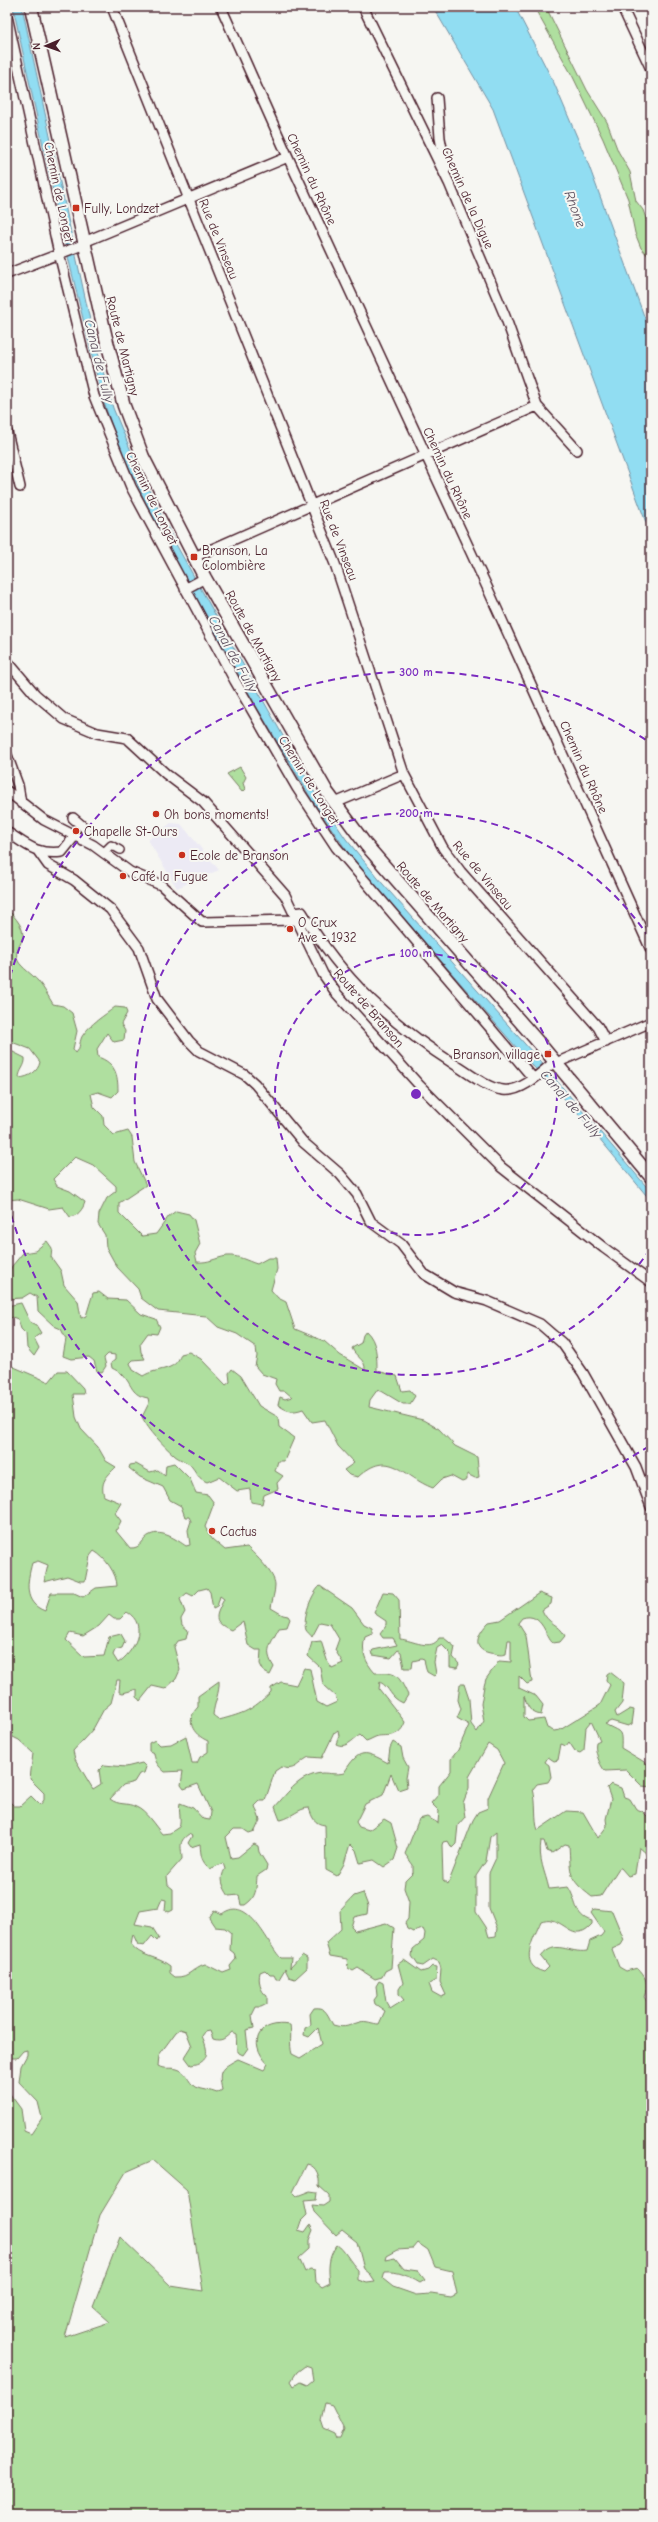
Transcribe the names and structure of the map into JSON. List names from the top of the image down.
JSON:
{
  "streets": {
    "main road": ["Route de Martigny"],
    "street": [
      "Chemin du Rhône",
      "Chemin de Longet",
      "Chemin de la Digue",
      "Rue de Vinseau",
      "Route de Branson"
    ]
  },
  "water": ["Rhone", "Canal de Fully"],
  "places": {
    "transit": ["Fully, Londzet", "Branson, La Colombière", "Branson, village"],
    "other": [
      "Oh bons moments!",
      "Chapelle St-Ours",
      "Ecole de Branson",
      "Café la Fugue",
      "O Crux Ave - 1932",
      "Cactus"
    ]
  },
  "north": "left",
  "rings": ["300 m", "200 m", "100 m"]
}
